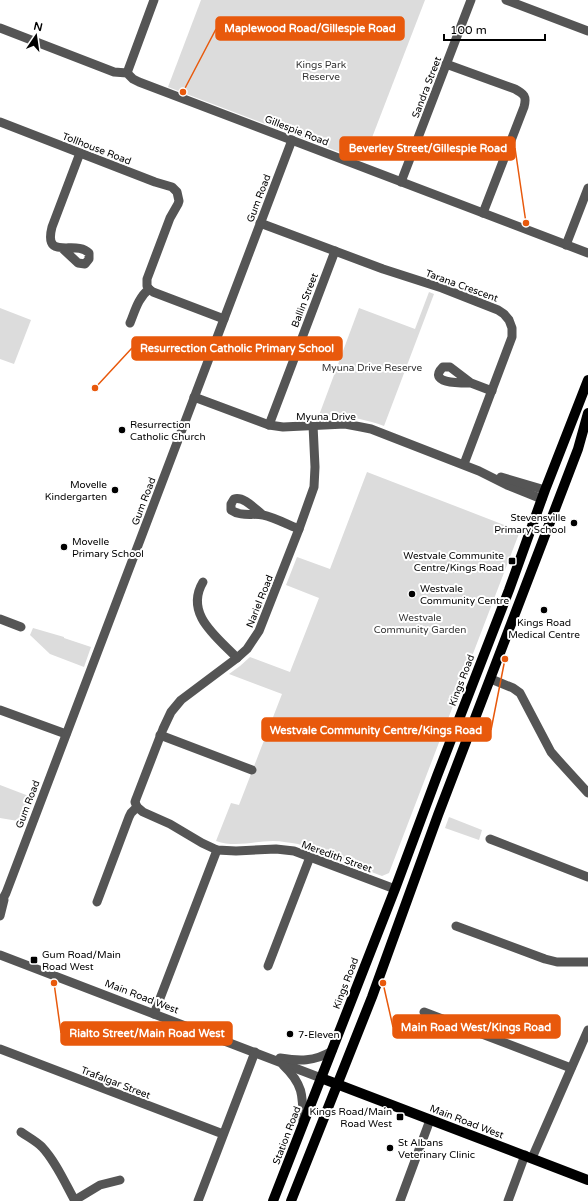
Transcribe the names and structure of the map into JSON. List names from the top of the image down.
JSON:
{
  "streets": {
    "main road": ["Kings Road", "Main Road West", "Station Road"],
    "street": [
      "Sandra Street",
      "Gillespie Road",
      "Tollhouse Road",
      "Gum Road",
      "Tarana Crescent",
      "Ballin Street",
      "Myuna Drive",
      "Nariel Road",
      "Meredith Street",
      "Trafalgar Street"
    ]
  },
  "crossings": [
    ["Sandra Street", "Gillespie Road"],
    ["Gillespie Road", "Gum Road"],
    ["Gum Road", "Tarana Crescent"],
    ["Gum Road", "Myuna Drive"],
    ["Tarana Crescent", "Ballin Street"],
    ["Tarana Crescent", "Myuna Drive"],
    ["Ballin Street", "Myuna Drive"],
    ["Myuna Drive", "Nariel Road"],
    ["Myuna Drive", "Kings Road"],
    ["Nariel Road", "Meredith Street"],
    ["Kings Road", "Meredith Street"],
    ["Kings Road", "Main Road West"],
    ["Kings Road", "Station Road"],
    ["Main Road West", "Station Road"]
  ],
  "parks": ["Kings Park Reserve", "Myuna Drive Reserve", "Westvale Community Garden"],
  "places": {
    "other": [
      "Maplewood Road/Gillespie Road",
      "Beverley Street/Gillespie Road",
      "Resurrection Catholic Primary School",
      "Resurrection Catholic Church",
      "Movelle Kindergarten",
      "Stevensville Primary School",
      "Movelle Primary School",
      "Westvale Community Centre",
      "Kings Road Medical Centre",
      "Westvale Community Centre/Kings Road",
      "Rialto Street/Main Road West",
      "Main Road West/Kings Road",
      "7-Eleven",
      "St Albans Veterinary Clinic"
    ],
    "transit": ["Westvale Communite Centre/Kings Road", "Gum Road/Main Road West", "Kings Road/Main Road West"]
  },
  "scale_bar": "100 m",
  "north": "top"
}
